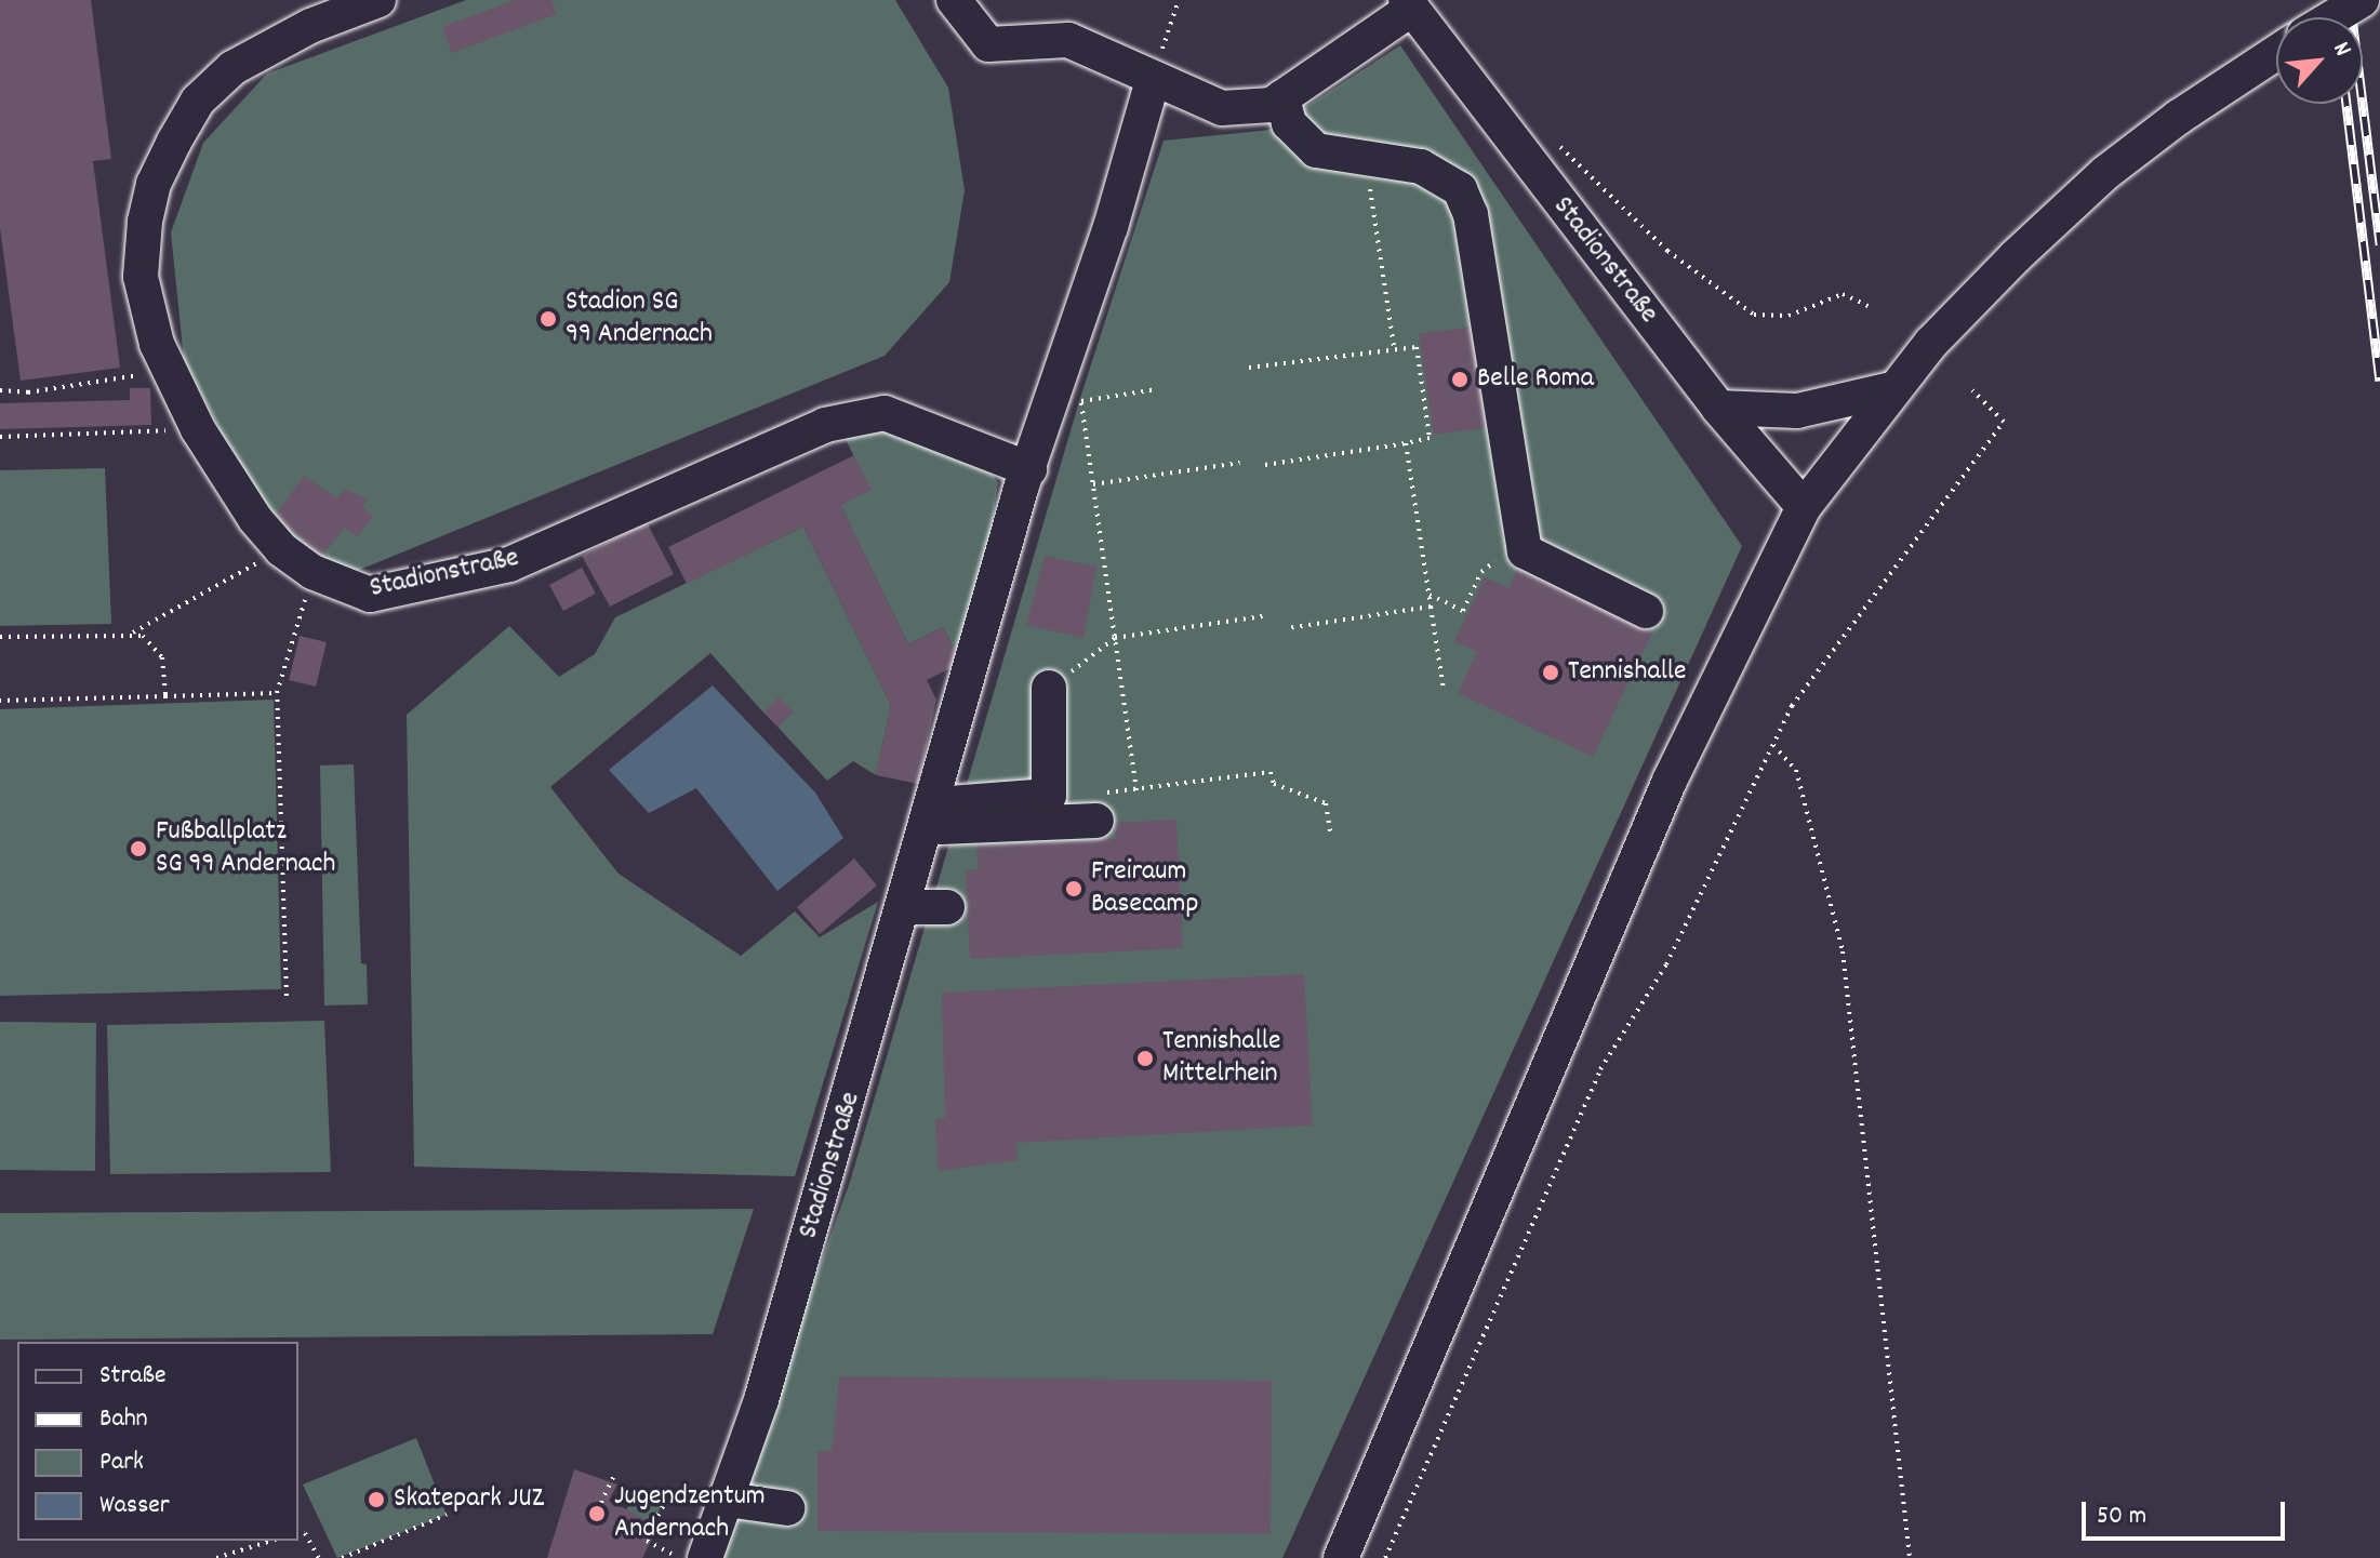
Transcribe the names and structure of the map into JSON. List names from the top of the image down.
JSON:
{
  "streets": {
    "street": ["Stadionstraße"]
  },
  "places": [
    "Stadion SG 99 Andernach",
    "Belle Roma",
    "Tennishalle",
    "Fußballplatz SG 99 Andernach",
    "Freiraum Basecamp",
    "Tennishalle Mittelrhein",
    "Skatepark JUZ",
    "Jugendzentum Andernach"
  ],
  "legend": [
    "Straße",
    "Bahn",
    "Park",
    "Wasser"
  ],
  "scale_bar": "50 m",
  "north": "top right"
}
